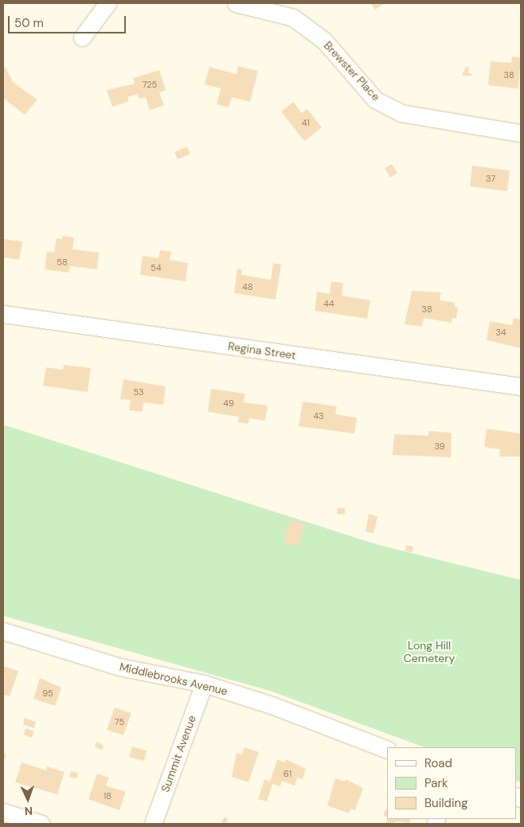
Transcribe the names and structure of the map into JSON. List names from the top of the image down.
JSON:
{
  "streets": {
    "street": [
      "Brewster Place",
      "Regina Street",
      "Middlebrooks Avenue",
      "Summit Avenue"
    ]
  },
  "crossings": [
    ["Middlebrooks Avenue", "Summit Avenue"]
  ],
  "parks": ["Long Hill Cemetery"],
  "house_numbers": [
    "38",
    "725",
    "41",
    "37",
    "58",
    "54",
    "48",
    "44",
    "38",
    "34",
    "53",
    "49",
    "43",
    "39",
    "95",
    "75",
    "61",
    "18"
  ],
  "legend": ["Road", "Park", "Building"],
  "scale_bar": "50 m",
  "north": "bottom"
}
